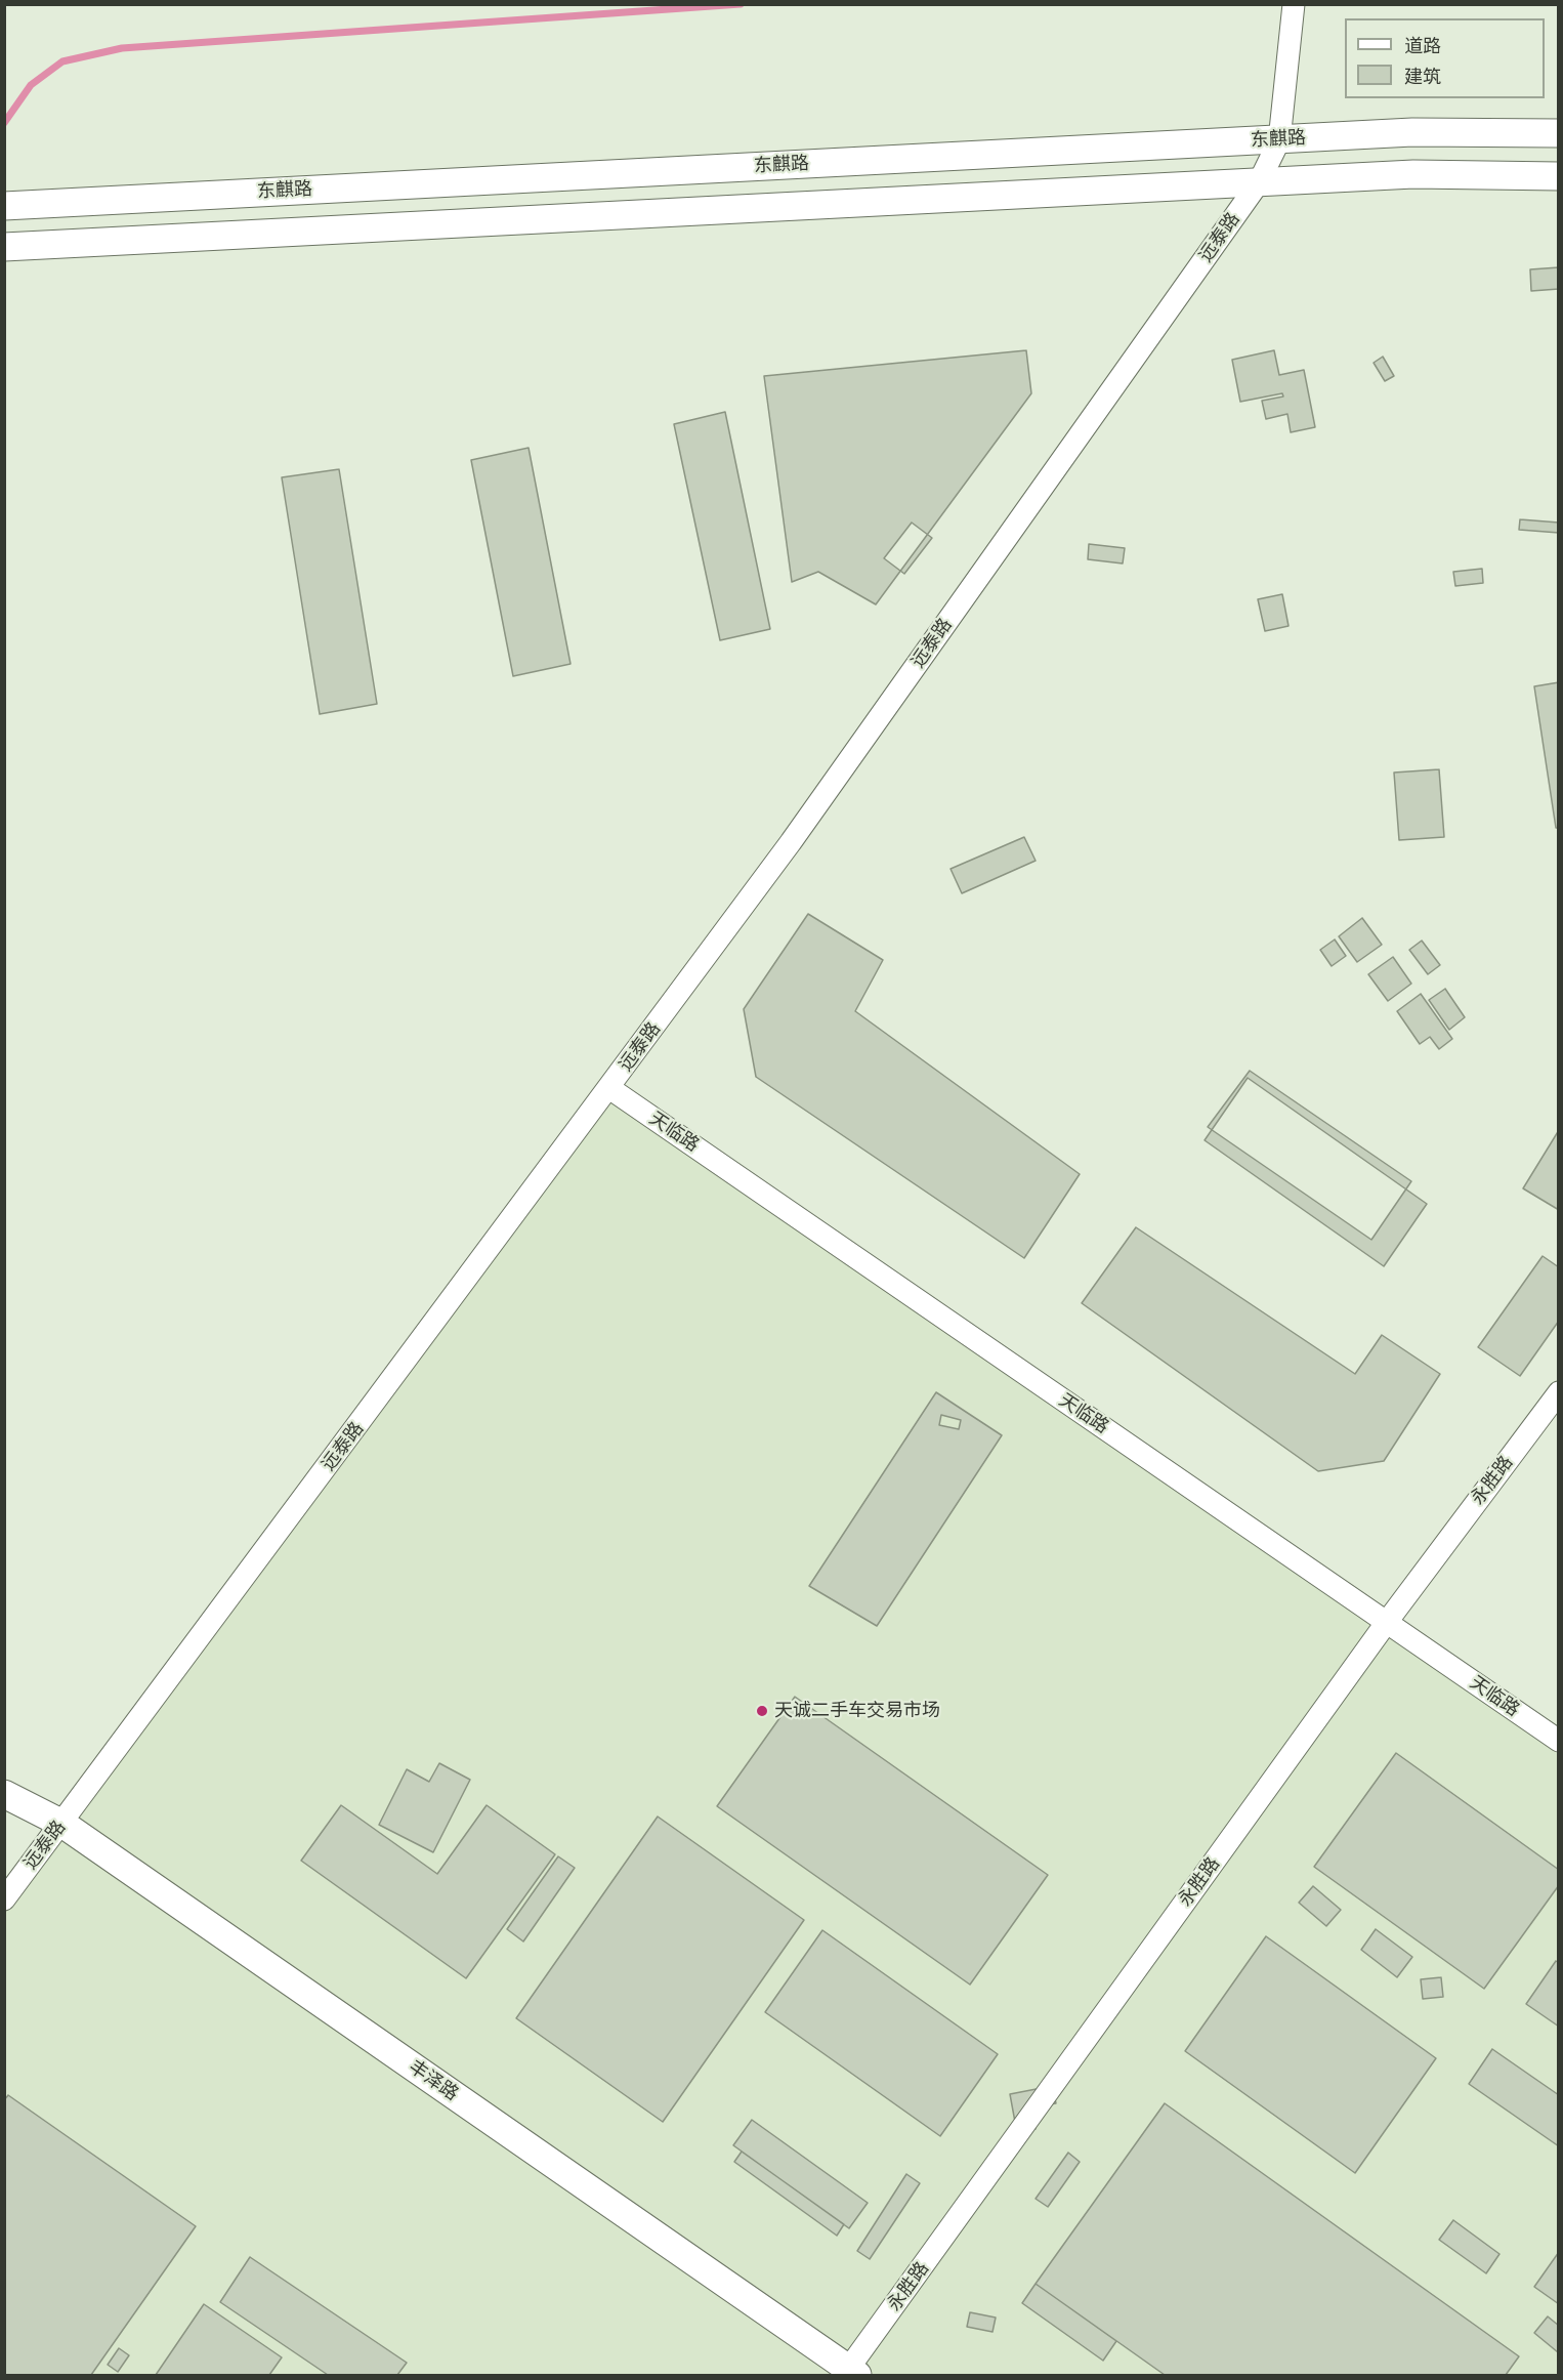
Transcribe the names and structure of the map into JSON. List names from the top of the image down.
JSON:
{
  "streets": {
    "main road": ["东麒路", "丰泽路"],
    "street": ["远泰路", "天临路", "永胜路"]
  },
  "crossings": [
    ["东麒路", "远泰路"],
    ["远泰路", "天临路"],
    ["远泰路", "丰泽路"],
    ["天临路", "永胜路"],
    ["永胜路", "丰泽路"]
  ],
  "places": ["天诚二手车交易市场"],
  "legend": ["道路", "建筑"]
}
